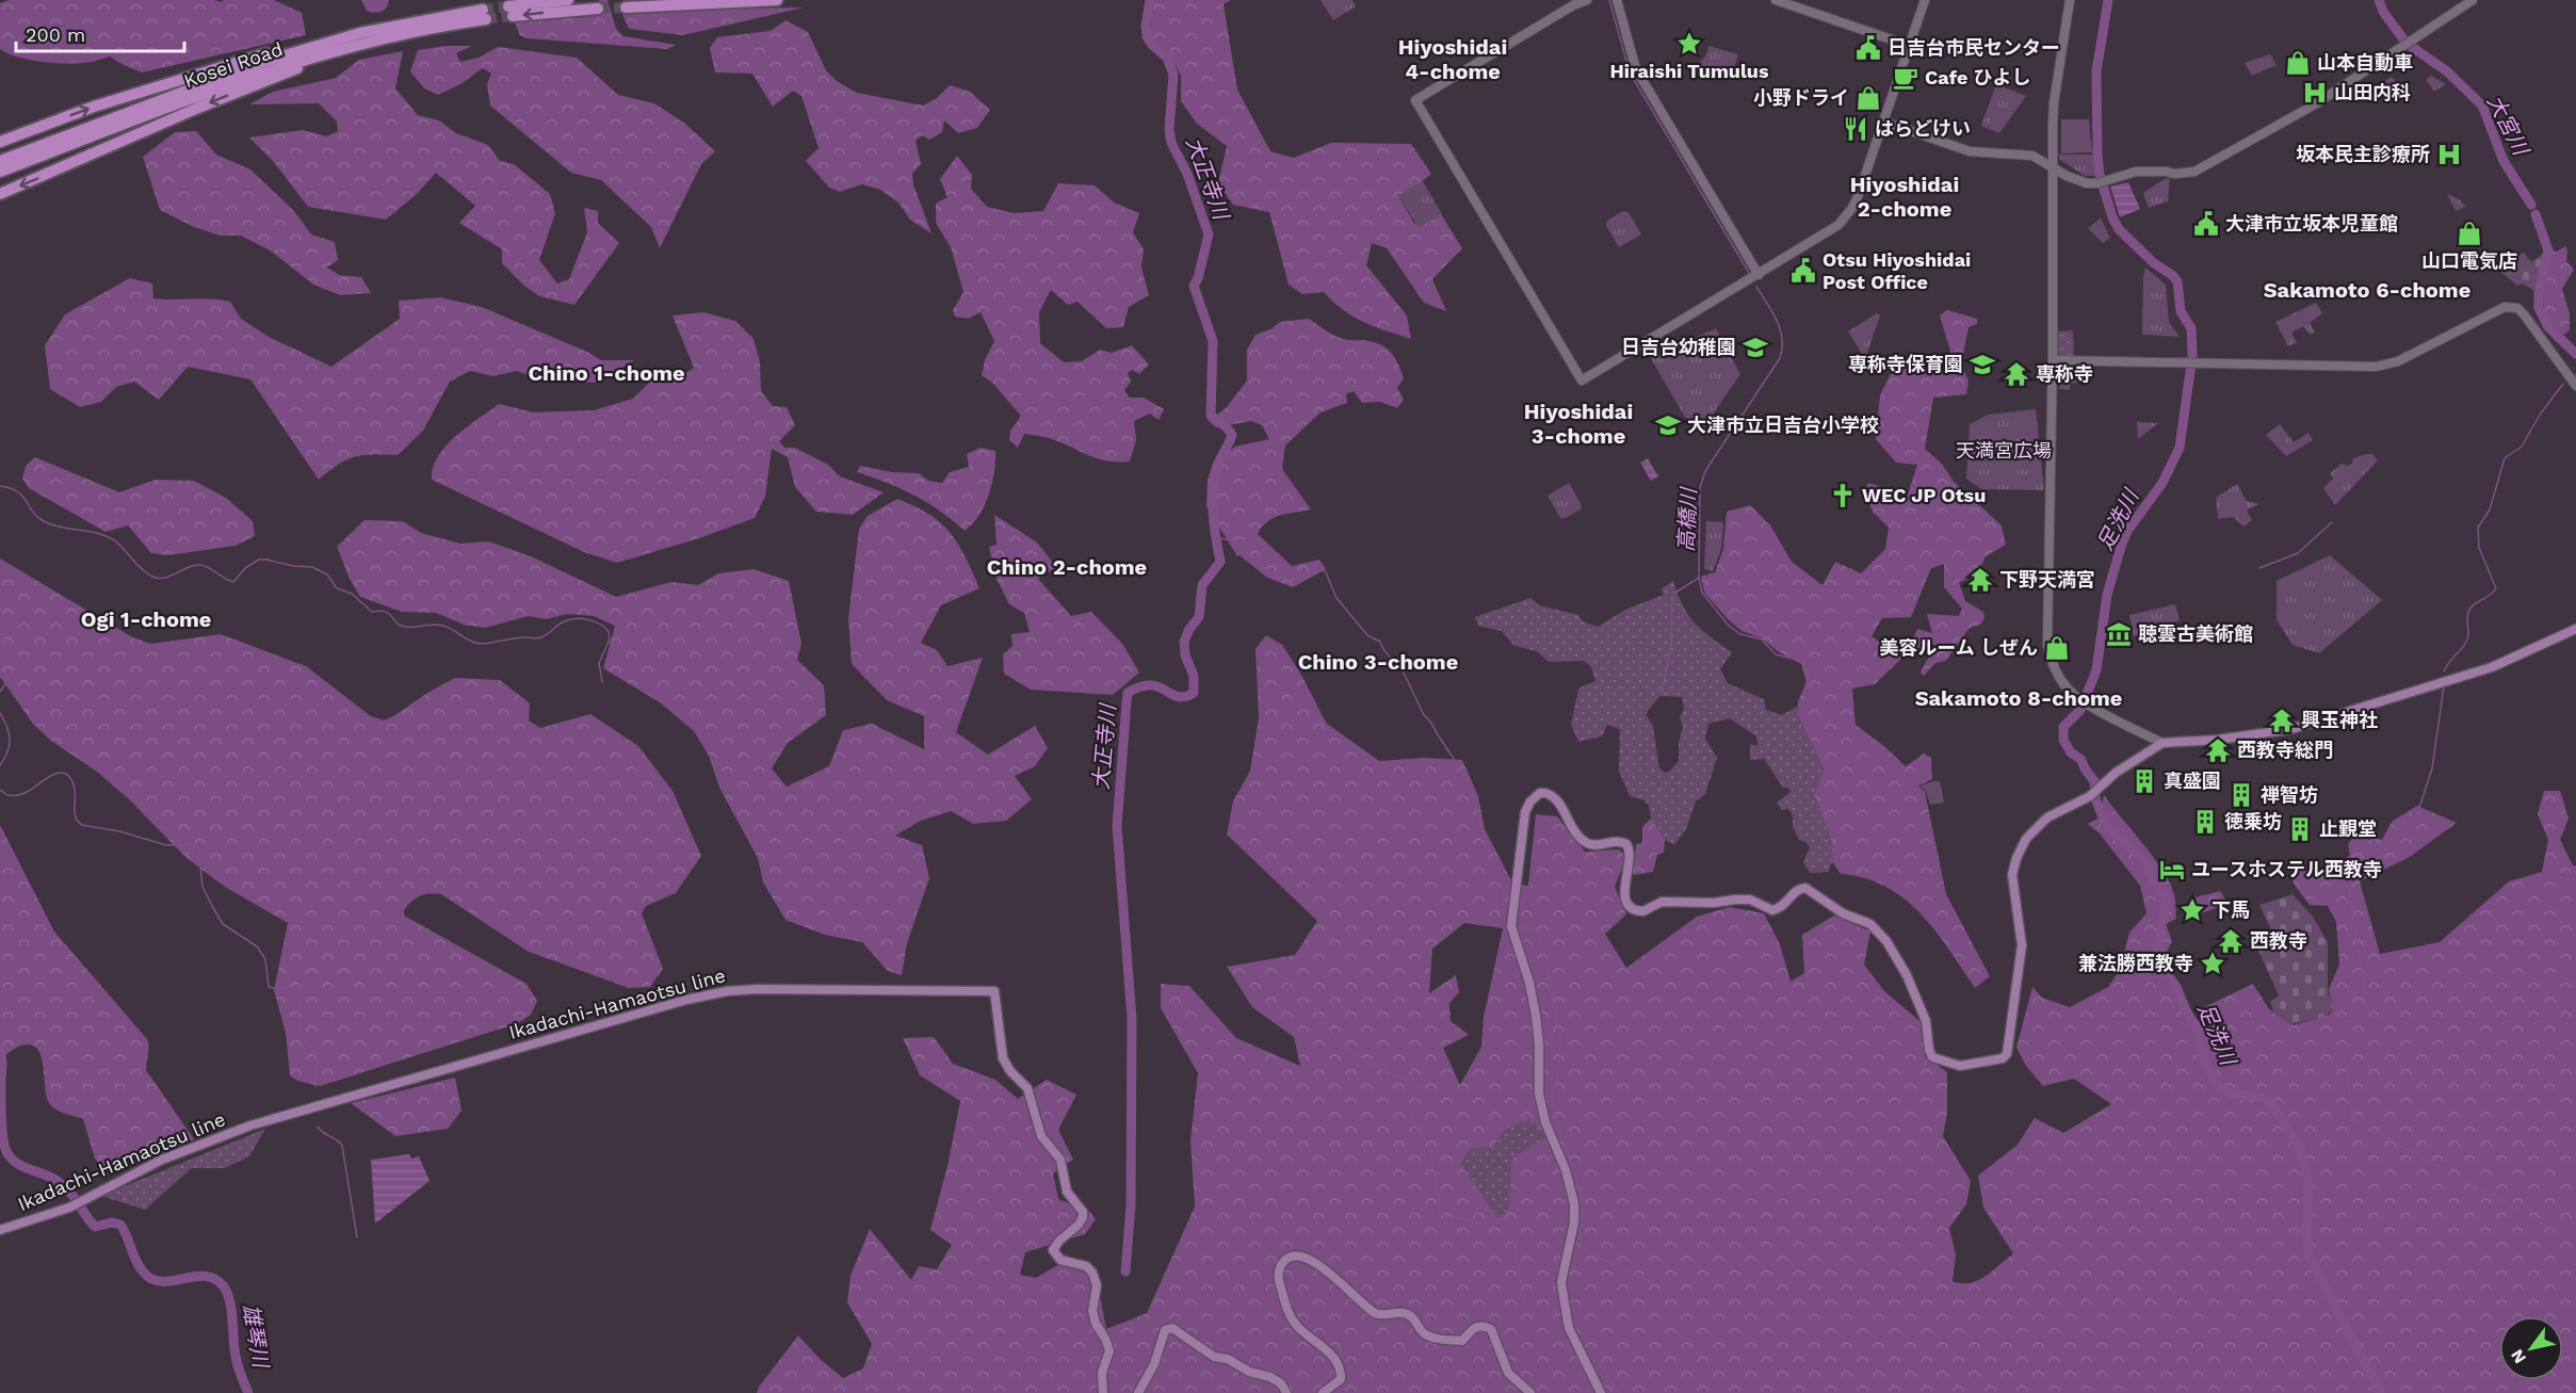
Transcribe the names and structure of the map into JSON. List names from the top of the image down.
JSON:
{
  "streets": {
    "highway": ["Kosei Road"],
    "main road": ["Ikadachi-Hamaotsu line"]
  },
  "districts": [
    "Hiyoshidai 4-chome",
    "Hiyoshidai 2-chome",
    "Sakamoto 6-chome",
    "Chino 1-chome",
    "Hiyoshidai 3-chome",
    "Chino 2-chome",
    "Ogi 1-chome",
    "Chino 3-chome",
    "Sakamoto 8-chome"
  ],
  "water": [
    "大宮川",
    "大正寺川",
    "高橋川",
    "足洗川",
    "雄琴川"
  ],
  "parks": ["天満宮広場"],
  "places": {
    "place": ["Hiraishi Tumulus", "下馬", "兼法勝西教寺"],
    "public building": ["日吉台市民センター", "大津市立坂本児童館", "Otsu Hiyoshidai Post Office"],
    "shop": [
      "山本自動車",
      "小野ドライ",
      "山口電気店",
      "美容ルーム しぜん"
    ],
    "cafe": ["Cafe ひよし"],
    "hospital": ["山田内科", "坂本民主診療所"],
    "restaurant": ["はらどけい"],
    "school or university": ["日吉台幼稚園", "専称寺保育園", "大津市立日吉台小学校"],
    "temple": [
      "専称寺",
      "下野天満宮",
      "興玉神社",
      "西教寺総門",
      "西教寺"
    ],
    "church": ["WEC JP Otsu"],
    "museum": ["聴雲古美術館"],
    "building": [
      "真盛園",
      "禅智坊",
      "徳乗坊",
      "止覲堂"
    ],
    "hotel": ["ユースホステル西教寺"]
  },
  "scale_bar": "200 m",
  "north": "bottom left"
}
